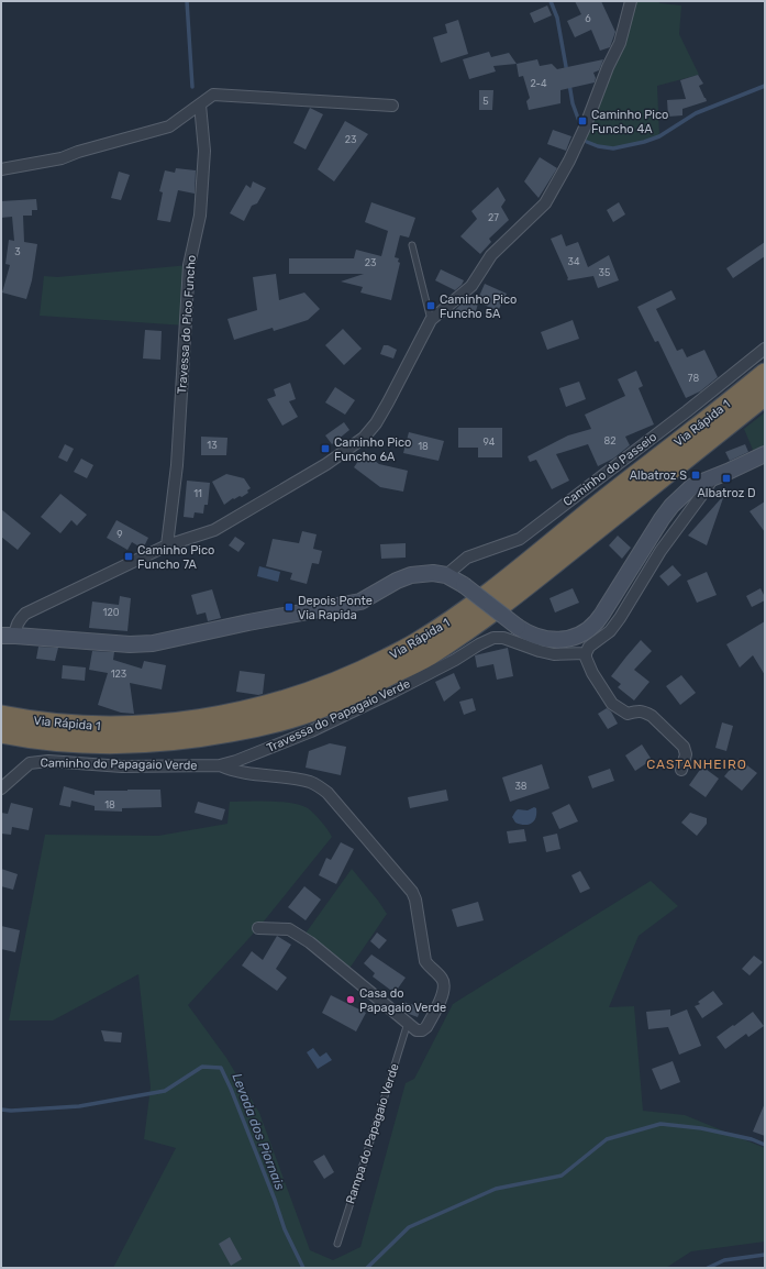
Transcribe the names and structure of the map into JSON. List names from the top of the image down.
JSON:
{
  "streets": {
    "highway": ["Via Rápida 1"],
    "street": [
      "Travessa do Pico Funcho",
      "Caminho do Passeio",
      "Travessa do Papagaio Verde",
      "Caminho do Papagaio Verde"
    ],
    "lane": ["Rampa do Papagaio Verde"]
  },
  "crossings": [
    ["Travessa do Papagaio Verde", "Caminho do Papagaio Verde"]
  ],
  "districts": ["CASTANHEIRO"],
  "water": ["Levada dos Piornais"],
  "places": {
    "transit": [
      "Caminho Pico Funcho 4A",
      "Caminho Pico Funcho 5A",
      "Caminho Pico Funcho 6A",
      "Albatroz S",
      "Albatroz D",
      "Caminho Pico Funcho 7A",
      "Depois Ponte Via Rapida"
    ],
    "other": ["Casa do Papagaio Verde"]
  },
  "house_numbers": [
    "6",
    "2-4",
    "5",
    "23",
    "27",
    "3",
    "34",
    "23",
    "35",
    "78",
    "82",
    "94",
    "13",
    "18",
    "11",
    "9",
    "120",
    "123",
    "38",
    "18"
  ]
}
